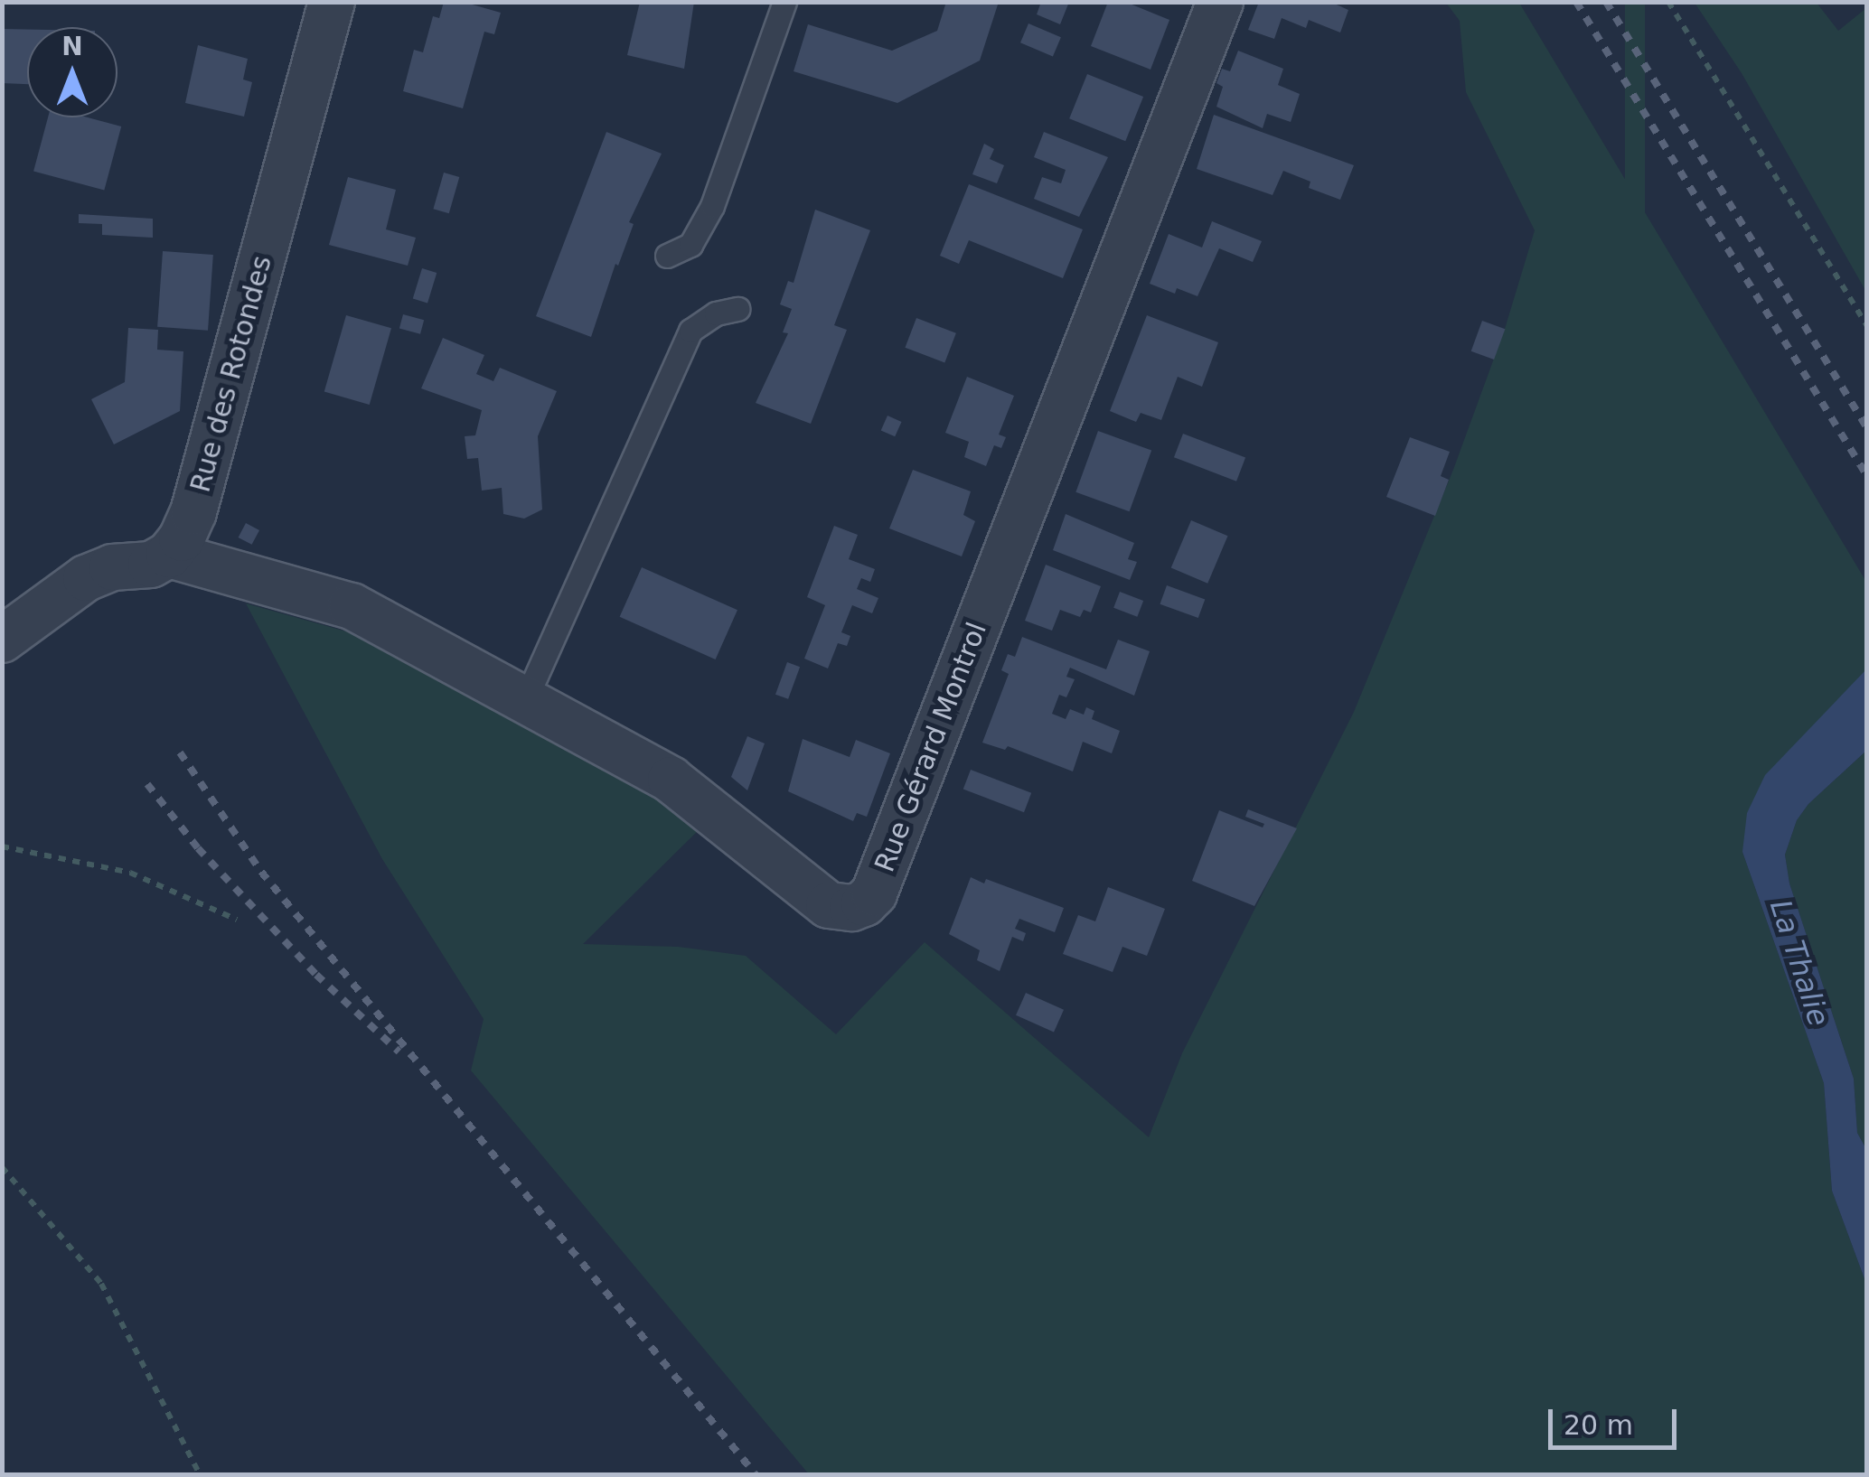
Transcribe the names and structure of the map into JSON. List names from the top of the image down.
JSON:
{
  "streets": {
    "street": ["Rue des Rotondes", "Rue Gérard Montrol"]
  },
  "crossings": [
    ["Rue des Rotondes", "Rue Gérard Montrol"]
  ],
  "water": ["La Thalie"],
  "scale_bar": "20 m",
  "north": "top"
}
